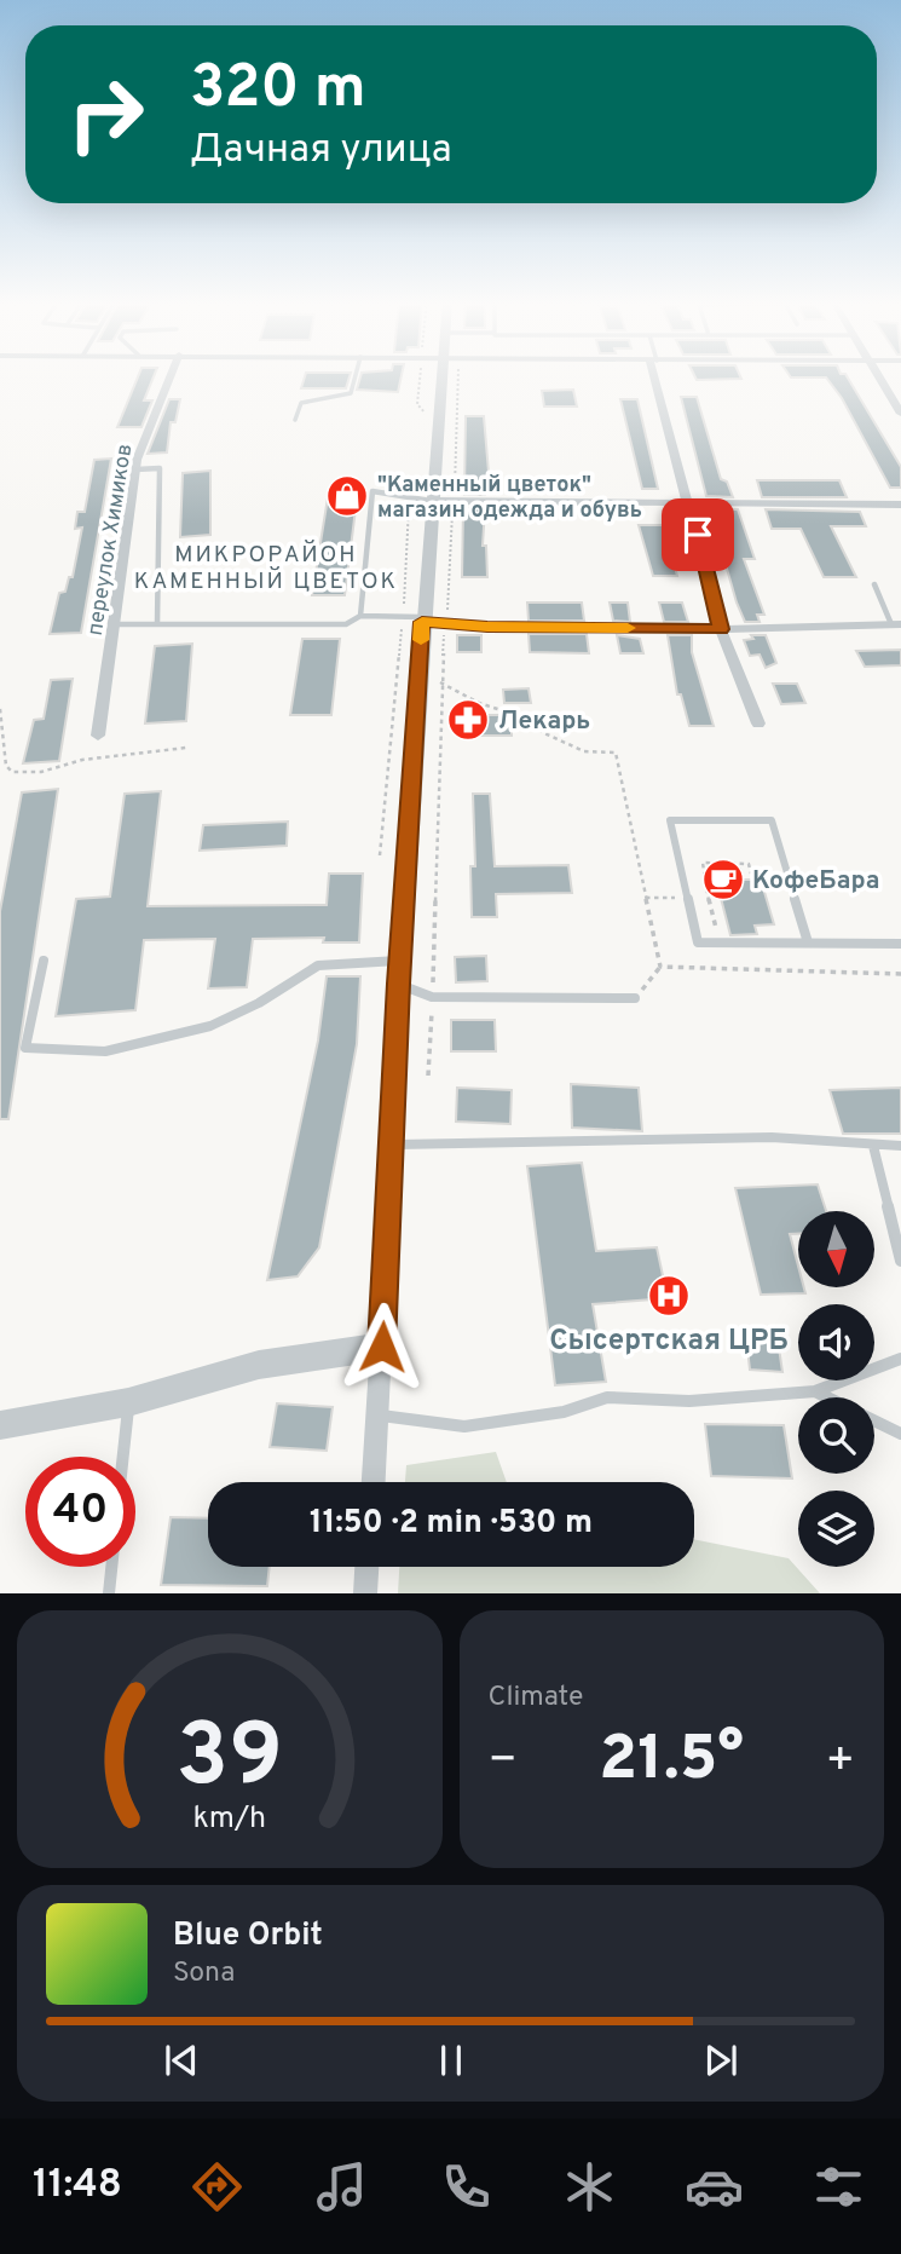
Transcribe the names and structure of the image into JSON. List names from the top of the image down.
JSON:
{
  "streets": {
    "street": ["переулок Химиков"]
  },
  "districts": ["МИКРОРАЙОН КАМЕННЫЙ ЦВЕТОК"],
  "places": {
    "shop": ["\"Каменный цветок\" магазин одежда и обувь"],
    "pharmacy": ["Лекарь"],
    "cafe": ["КофеБара"],
    "hospital": ["Сысертская ЦРБ"]
  },
  "north": "bottom",
  "page": {
    "turn": ["320 m", "Дачная улица"],
    "limit": "40",
    "trip": "11:50 · 2 min · 530 m",
    "tile": "Climate",
    "heat": ["−", "21.5°", "+"],
    "song": ["Blue Orbit", "Sona"],
    "tabs": "11:48",
    "gauge": ["39", "km/h"]
  }
}
